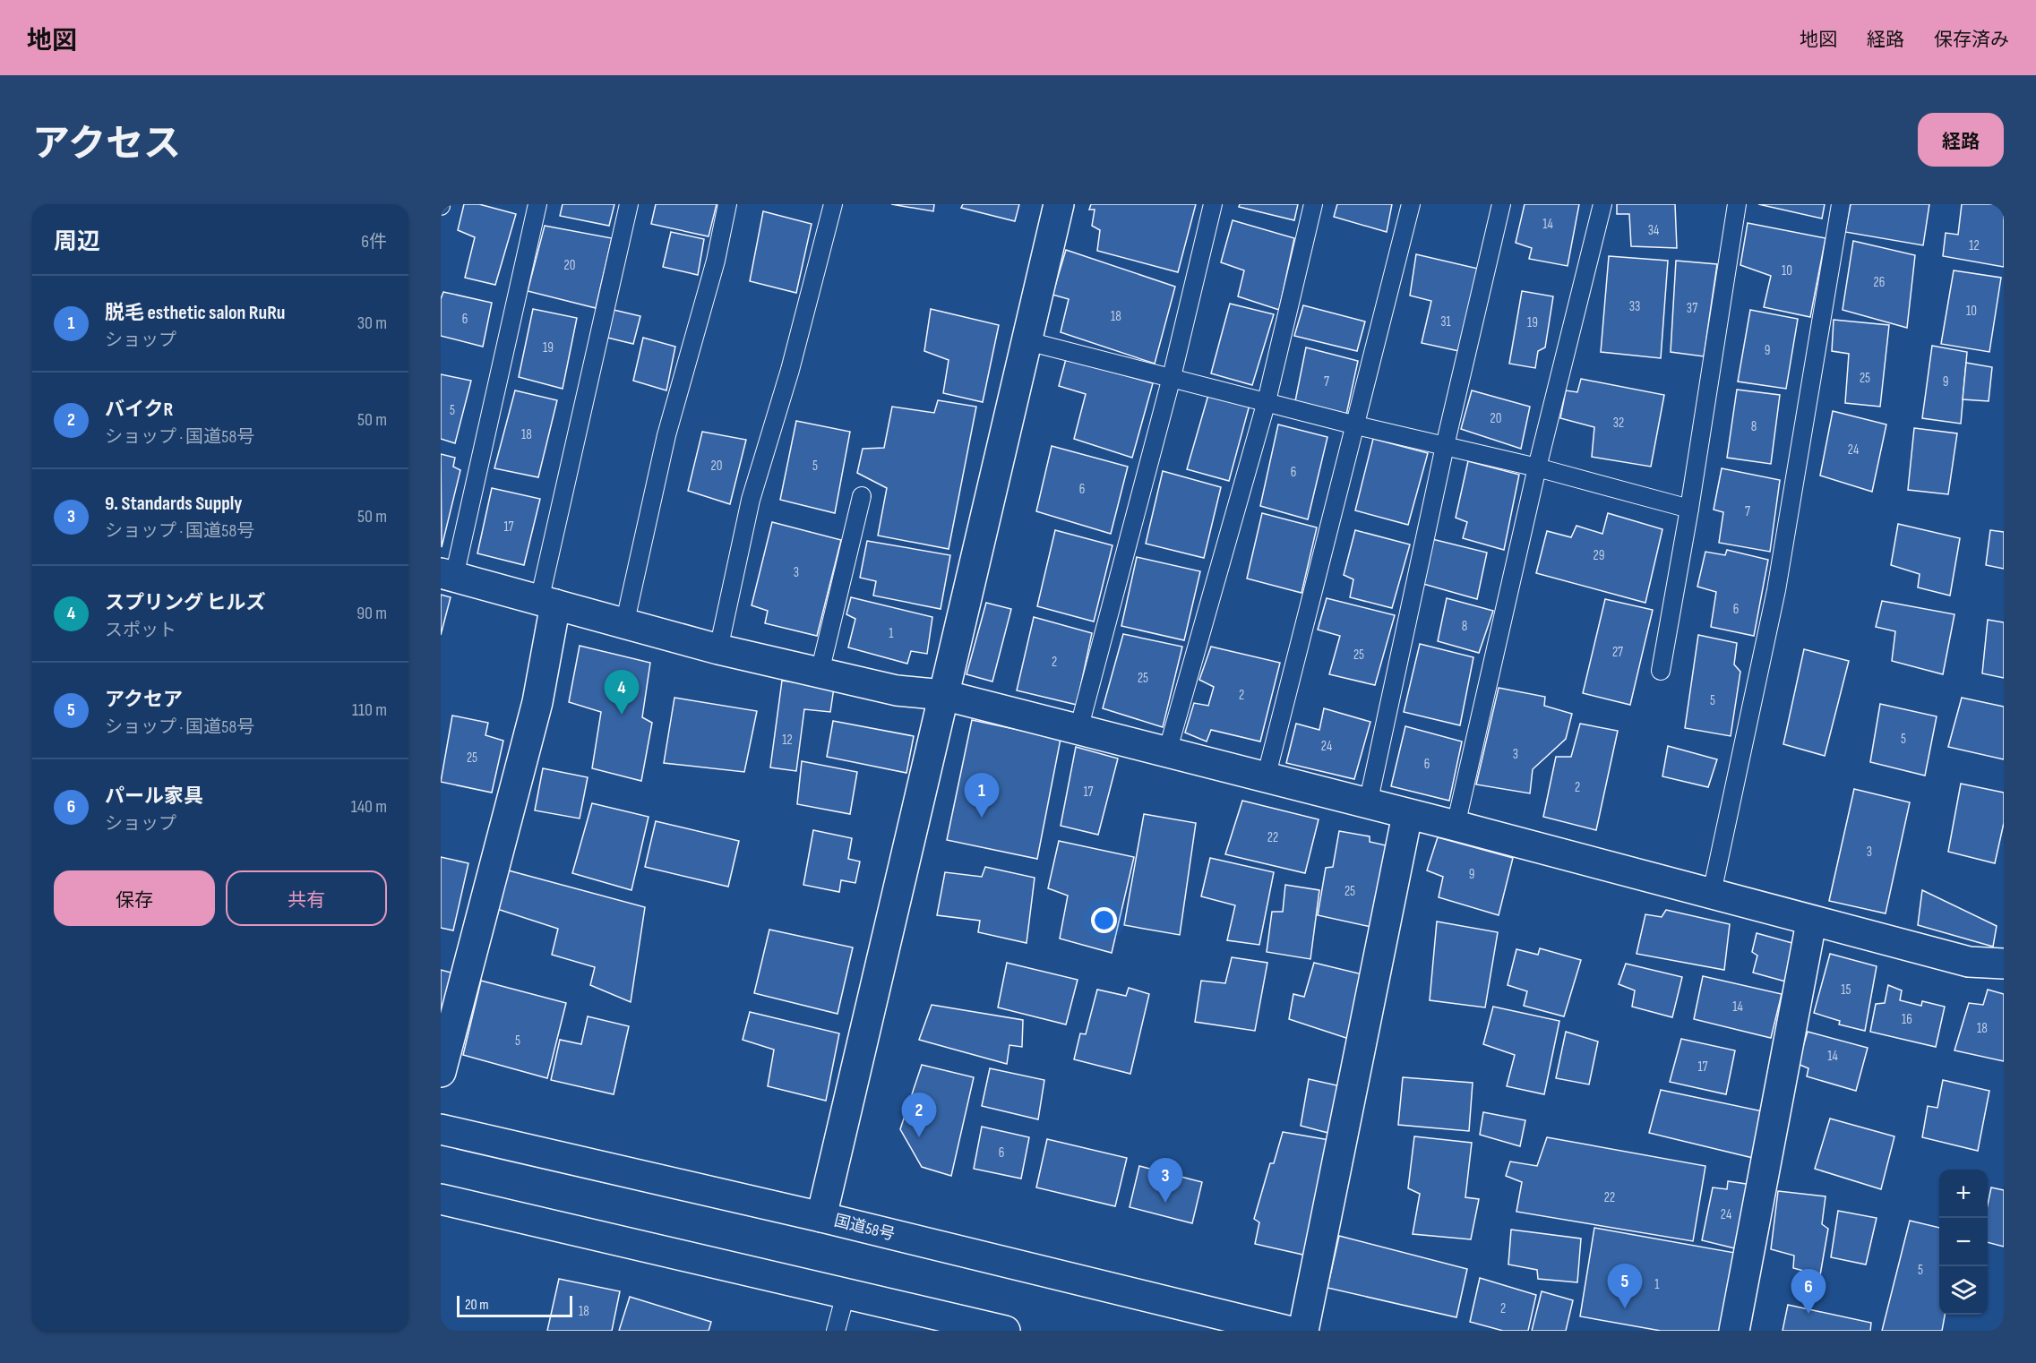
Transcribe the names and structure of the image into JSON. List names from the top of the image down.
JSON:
{
  "streets": {
    "main road": ["国道58号"]
  },
  "house_numbers": [
    "14",
    "34",
    "12",
    "20",
    "10",
    "26",
    "33",
    "37",
    "10",
    "18",
    "6",
    "31",
    "19",
    "19",
    "9",
    "25",
    "7",
    "9",
    "5",
    "20",
    "32",
    "8",
    "18",
    "24",
    "20",
    "5",
    "6",
    "6",
    "7",
    "17",
    "29",
    "3",
    "6",
    "8",
    "1",
    "27",
    "25",
    "2",
    "25",
    "2",
    "5",
    "5",
    "12",
    "24",
    "3",
    "25",
    "6",
    "2",
    "17",
    "22",
    "3",
    "9",
    "25",
    "15",
    "14",
    "16",
    "18",
    "5",
    "14",
    "17",
    "6",
    "22",
    "24",
    "5",
    "1",
    "2",
    "18"
  ],
  "scale_bar": "20 m",
  "page": {
    "header": "地図",
    "nav": ["地図", "経路", "保存済み"],
    "title": "アクセス",
    "buttons": [
      "経路",
      ["保存", "共有"]
    ],
    "heading": ["周辺", "6件"],
    "list": [
      {
        "mark": "1",
        "name": "脱毛 esthetic salon RuRu",
        "note": "ショップ",
        "value": "30 m"
      },
      {
        "mark": "2",
        "name": "バイクR",
        "note": "ショップ · 国道58号",
        "value": "50 m"
      },
      {
        "mark": "3",
        "name": "9. Standards Supply",
        "note": "ショップ · 国道58号",
        "value": "50 m"
      },
      {
        "mark": "4",
        "name": "スプリング ヒルズ",
        "note": "スポット",
        "value": "90 m"
      },
      {
        "mark": "5",
        "name": "アクセア",
        "note": "ショップ · 国道58号",
        "value": "110 m"
      },
      {
        "mark": "6",
        "name": "パール家具",
        "note": "ショップ",
        "value": "140 m"
      }
    ],
    "pins": [
      "4",
      "1",
      "2",
      "3",
      "5",
      "6"
    ],
    "map_buttons": ["+", "−"],
    "scale": "20 m"
  }
}
